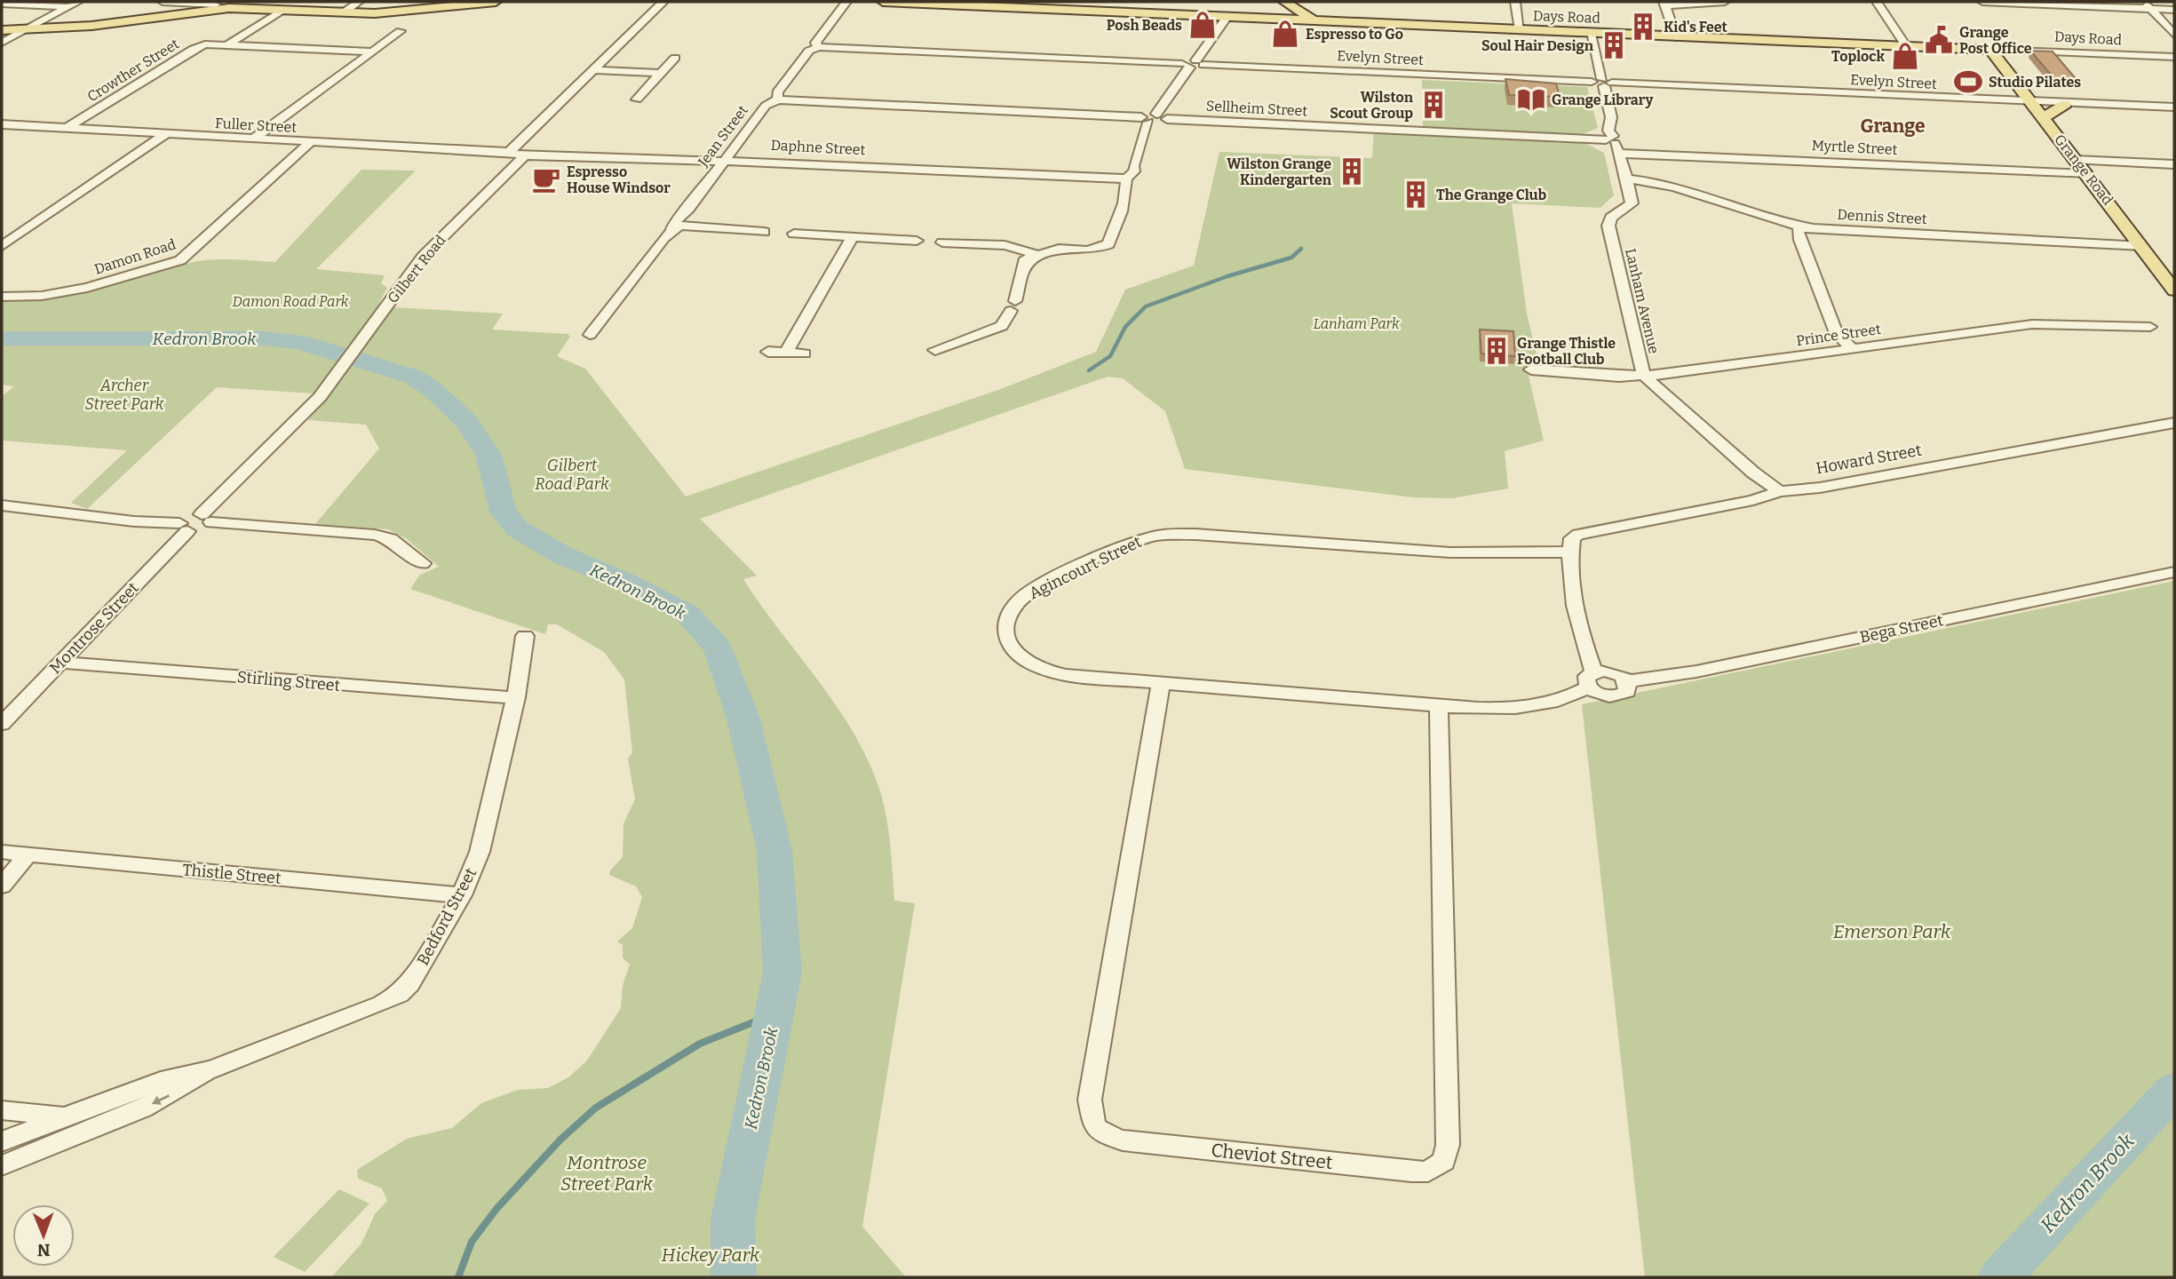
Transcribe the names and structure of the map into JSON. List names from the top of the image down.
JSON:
{
  "streets": {
    "main road": ["Days Road", "Grange Road"],
    "street": [
      "Evelyn Street",
      "Crowther Street",
      "Sellheim Street",
      "Fuller Street",
      "Jean Street",
      "Daphne Street",
      "Myrtle Street",
      "Dennis Street",
      "Damon Road",
      "Gilbert Road",
      "Lanham Avenue",
      "Prince Street",
      "Howard Street",
      "Agincourt Street",
      "Montrose Street",
      "Bega Street",
      "Stirling Street",
      "Thistle Street",
      "Bedford Street",
      "Cheviot Street"
    ]
  },
  "crossings": [
    ["Days Road", "Grange Road"],
    ["Days Road", "Lanham Avenue"],
    ["Evelyn Street", "Jean Street"],
    ["Evelyn Street", "Grange Road"],
    ["Evelyn Street", "Lanham Avenue"],
    ["Crowther Street", "Fuller Street"],
    ["Sellheim Street", "Myrtle Street"],
    ["Sellheim Street", "Lanham Avenue"],
    ["Fuller Street", "Daphne Street"],
    ["Fuller Street", "Damon Road"],
    ["Jean Street", "Daphne Street"],
    ["Daphne Street", "Gilbert Road"],
    ["Myrtle Street", "Grange Road"],
    ["Myrtle Street", "Lanham Avenue"],
    ["Grange Road", "Dennis Street"],
    ["Dennis Street", "Lanham Avenue"],
    ["Lanham Avenue", "Prince Street"],
    ["Lanham Avenue", "Howard Street"],
    ["Howard Street", "Agincourt Street"],
    ["Agincourt Street", "Cheviot Street"],
    ["Montrose Street", "Stirling Street"],
    ["Stirling Street", "Bedford Street"],
    ["Thistle Street", "Bedford Street"]
  ],
  "districts": ["Grange"],
  "water": ["Kedron Brook"],
  "parks": [
    "Damon Road Park",
    "Lanham Park",
    "Archer Street Park",
    "Gilbert Road Park",
    "Emerson Park",
    "Montrose Street Park",
    "Hickey Park"
  ],
  "places": {
    "shop": ["Posh Beads", "Espresso to Go", "Toplock"],
    "building": [
      "Kid's Feet",
      "Soul Hair Design",
      "Wilston Scout Group",
      "Wilston Grange Kindergarten",
      "The Grange Club",
      "Grange Thistle Football Club"
    ],
    "public building": ["Grange Post Office"],
    "sports": ["Studio Pilates"],
    "library": ["Grange Library"],
    "cafe": ["Espresso House Windsor"]
  },
  "north": "bottom"
}
